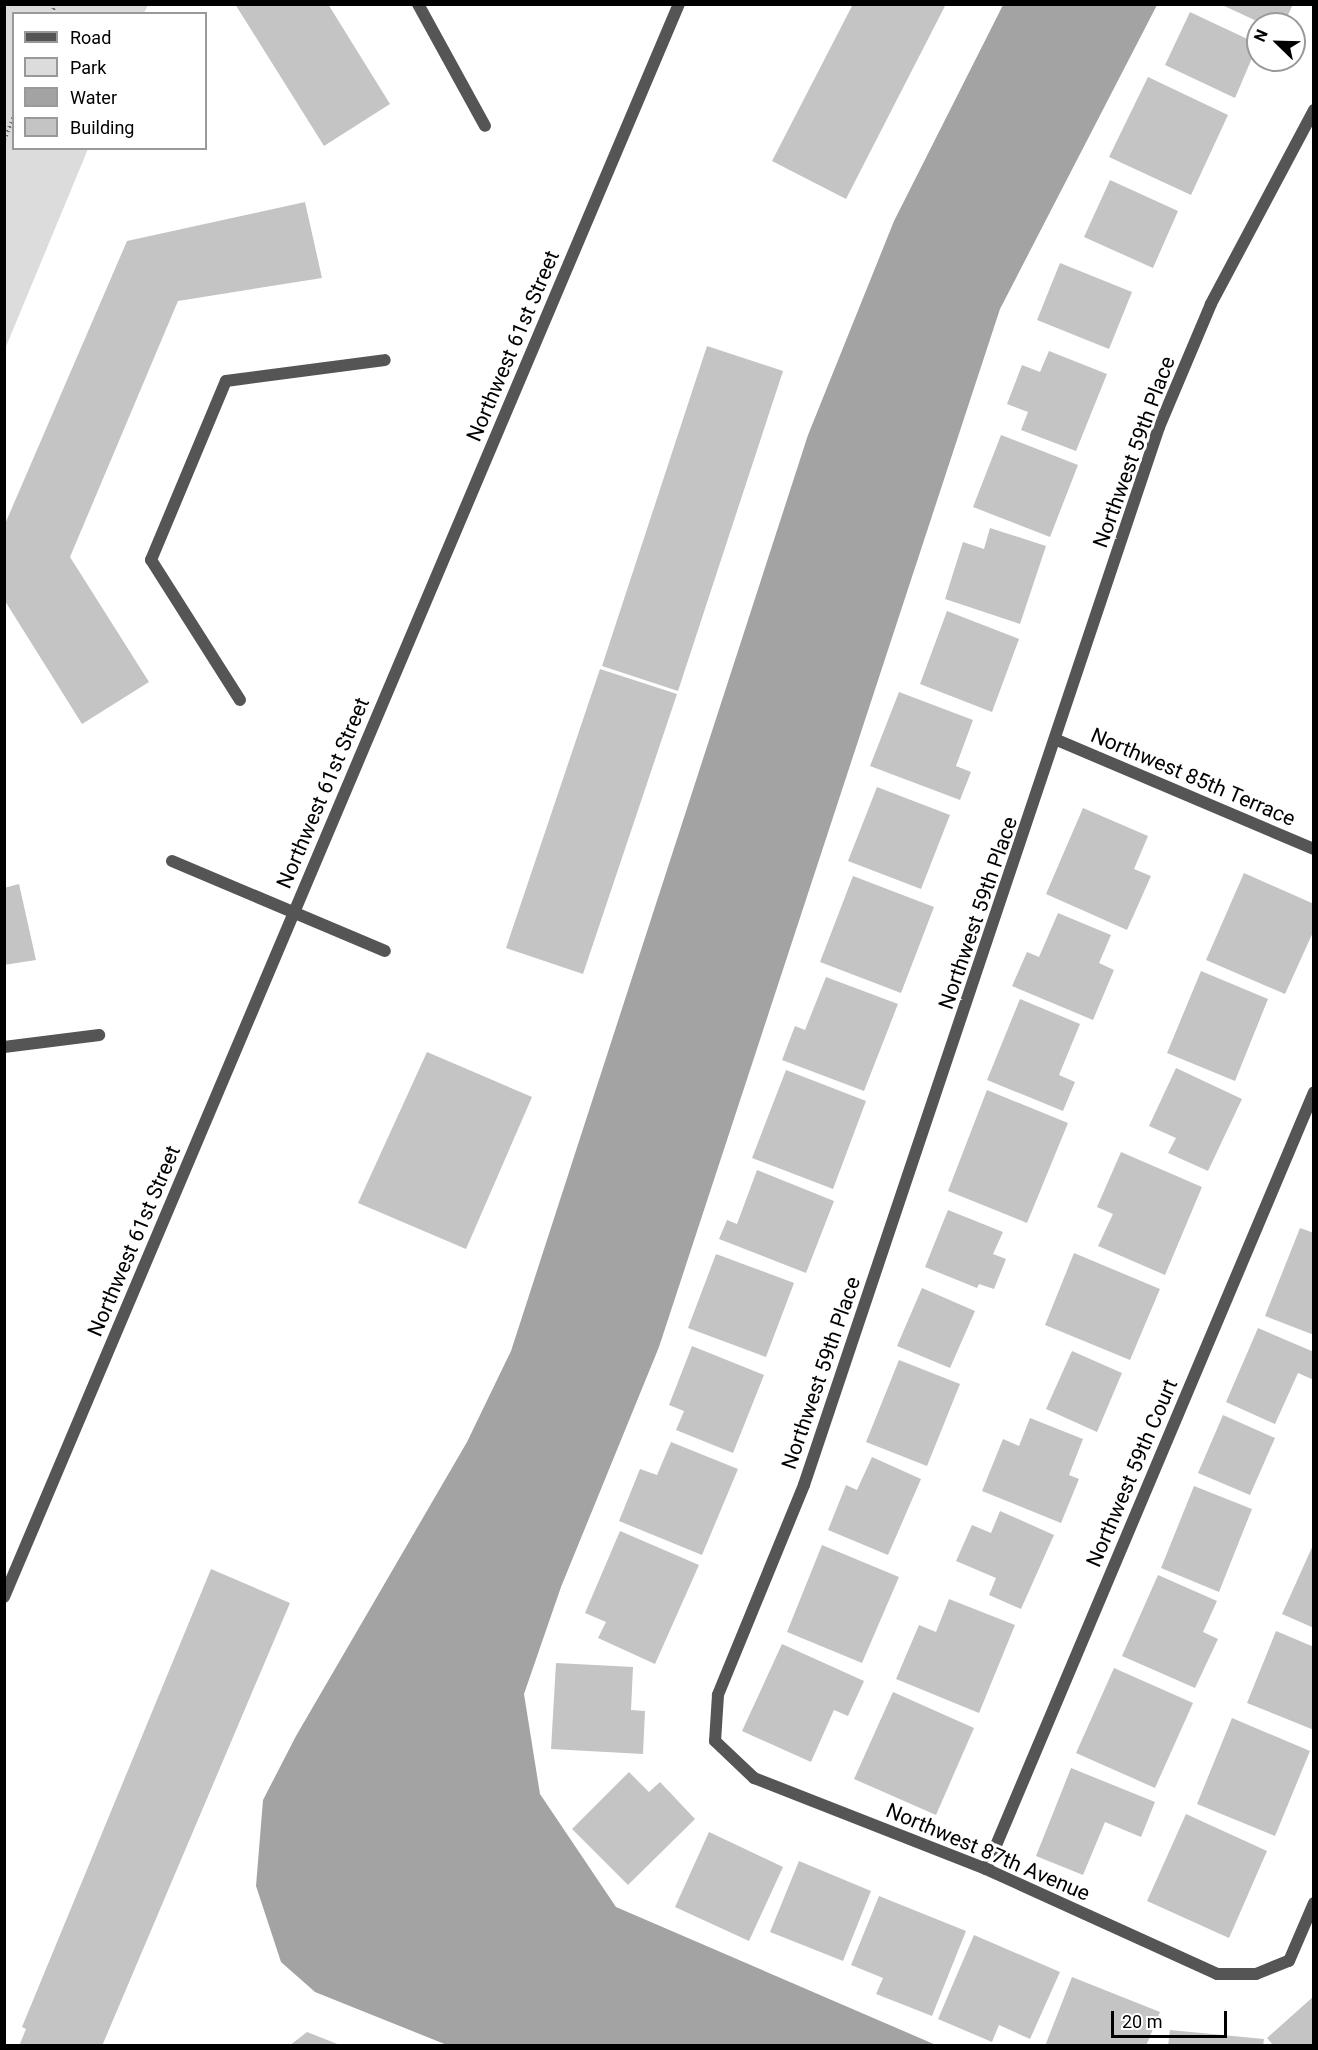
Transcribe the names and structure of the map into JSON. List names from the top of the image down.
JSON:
{
  "streets": {
    "street": [
      "Northwest 61st Street",
      "Northwest 59th Place",
      "Northwest 85th Terrace",
      "Northwest 59th Court",
      "Northwest 87th Avenue"
    ]
  },
  "crossings": [
    ["Northwest 59th Place", "Northwest 85th Terrace"],
    ["Northwest 59th Place", "Northwest 87th Avenue"],
    ["Northwest 59th Court", "Northwest 87th Avenue"]
  ],
  "legend": [
    "Road",
    "Park",
    "Water",
    "Building"
  ],
  "scale_bar": "20 m",
  "north": "top left"
}
